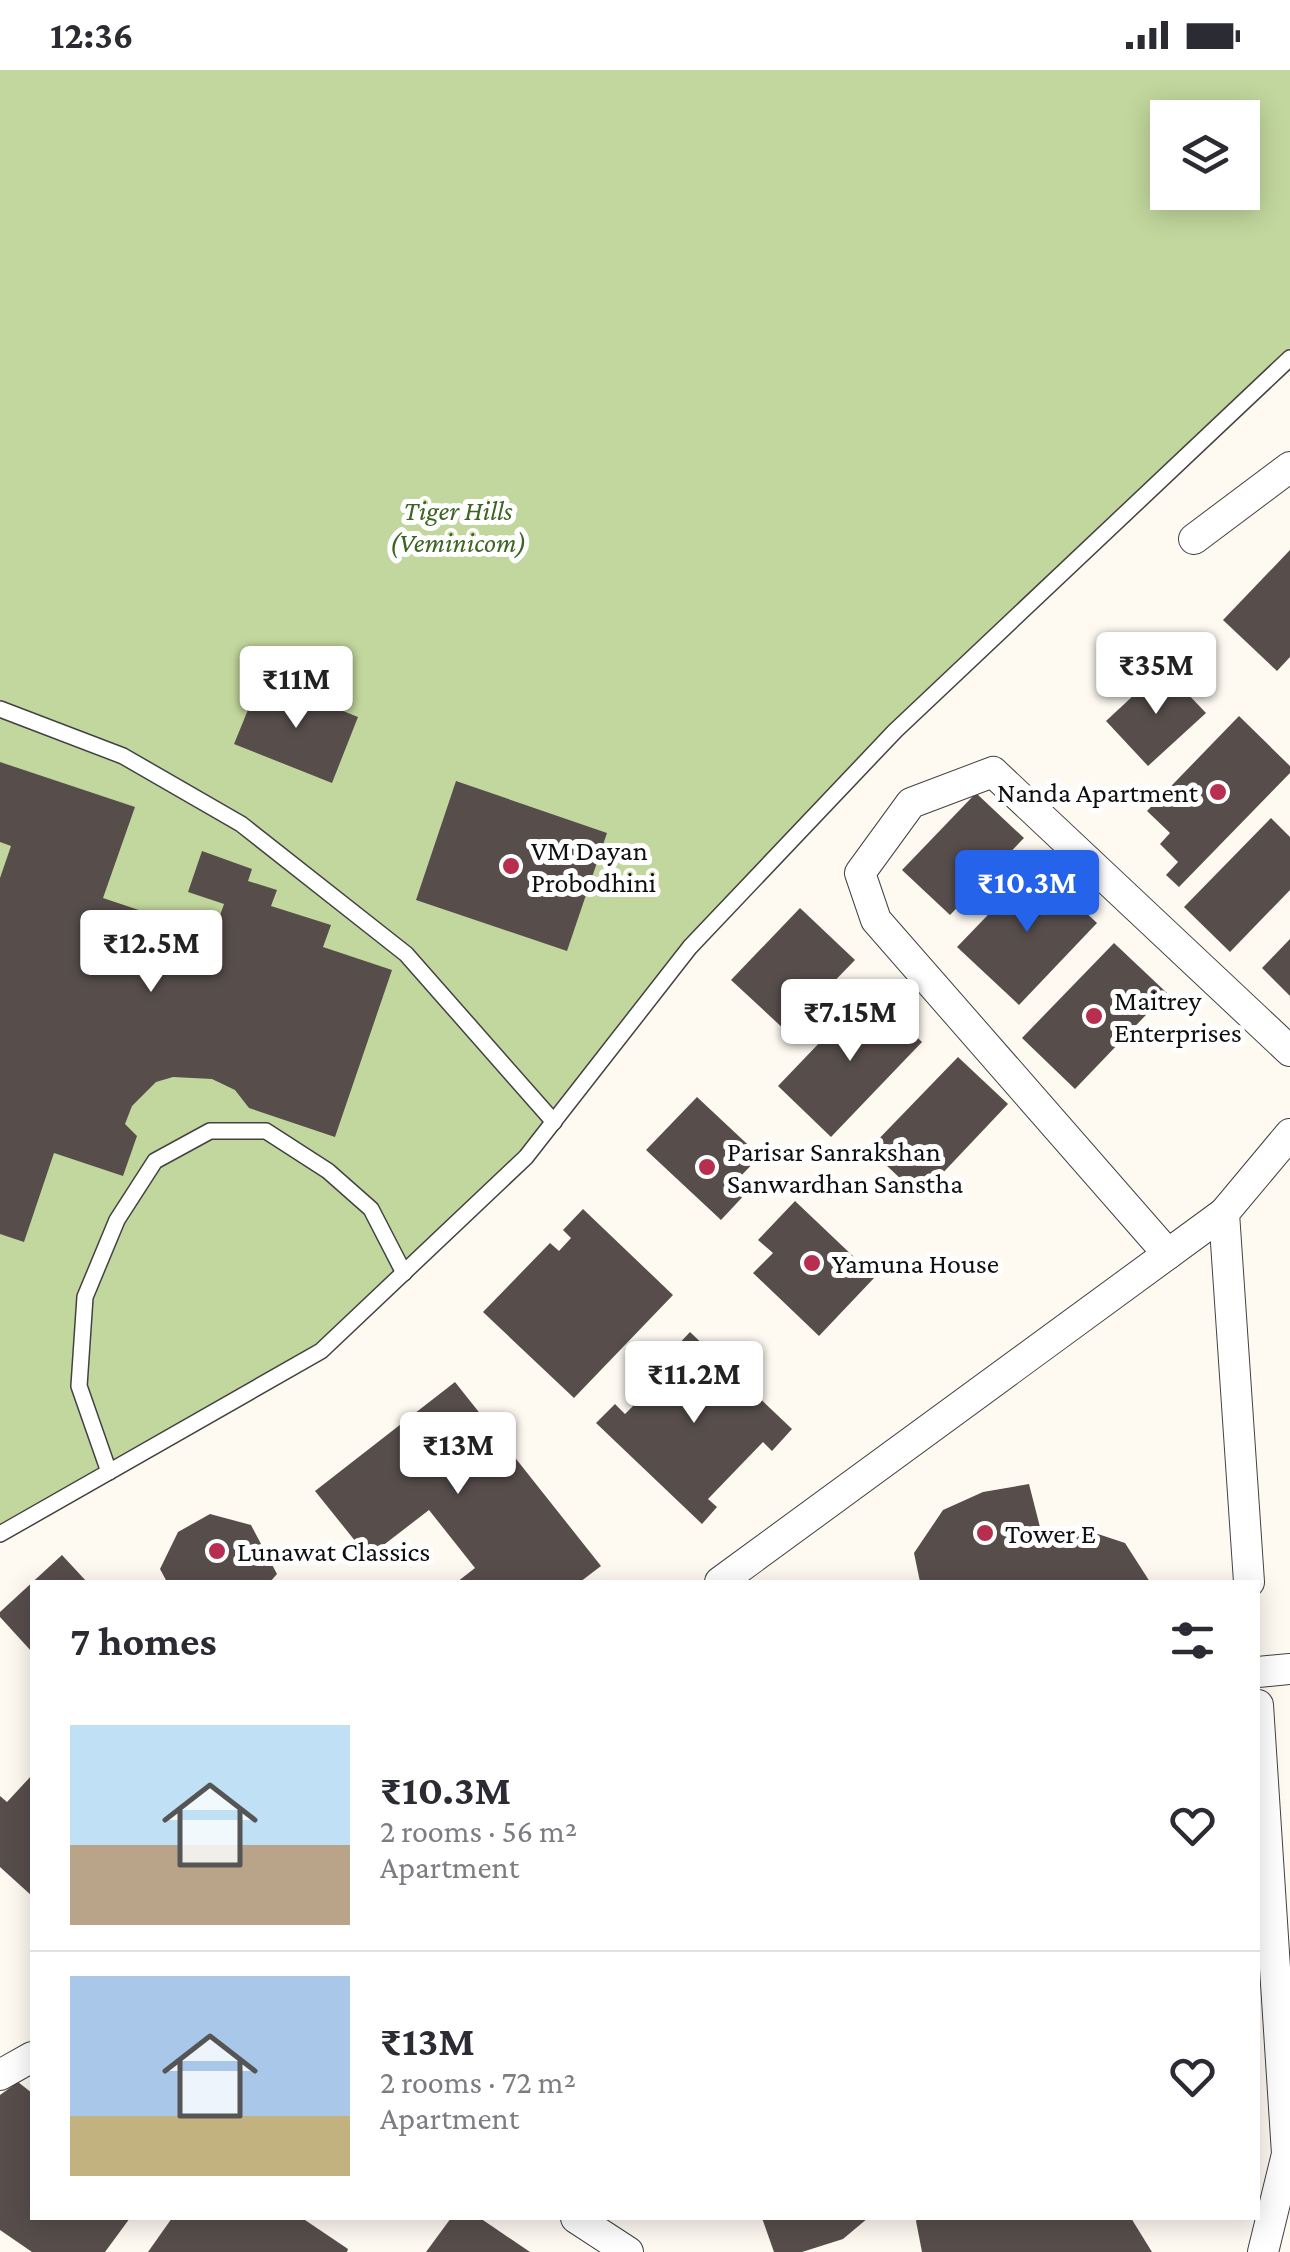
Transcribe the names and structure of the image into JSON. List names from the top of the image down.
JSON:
{
  "parks": ["Tiger Hills (Veminicom)"],
  "places": [
    "Nanda Apartment",
    "VM Dayan Probodhini",
    "Maitrey Enterprises",
    "Parisar Sanrakshan Sanwardhan Sanstha",
    "Yamuna House",
    "Tower E",
    "Lunawat Classics"
  ],
  "page": {
    "status": "12:36",
    "price": [
      "₹35M",
      "₹11M",
      "₹10.3M",
      "₹12.5M",
      "₹7.15M",
      "₹11.2M",
      "₹13M"
    ],
    "heading": "7 homes",
    "list": [
      {
        "name": "₹10.3M",
        "note": "2 rooms · 56 m² · Apartment"
      },
      {
        "name": "₹13M",
        "note": "2 rooms · 72 m² · Apartment"
      }
    ]
  }
}
